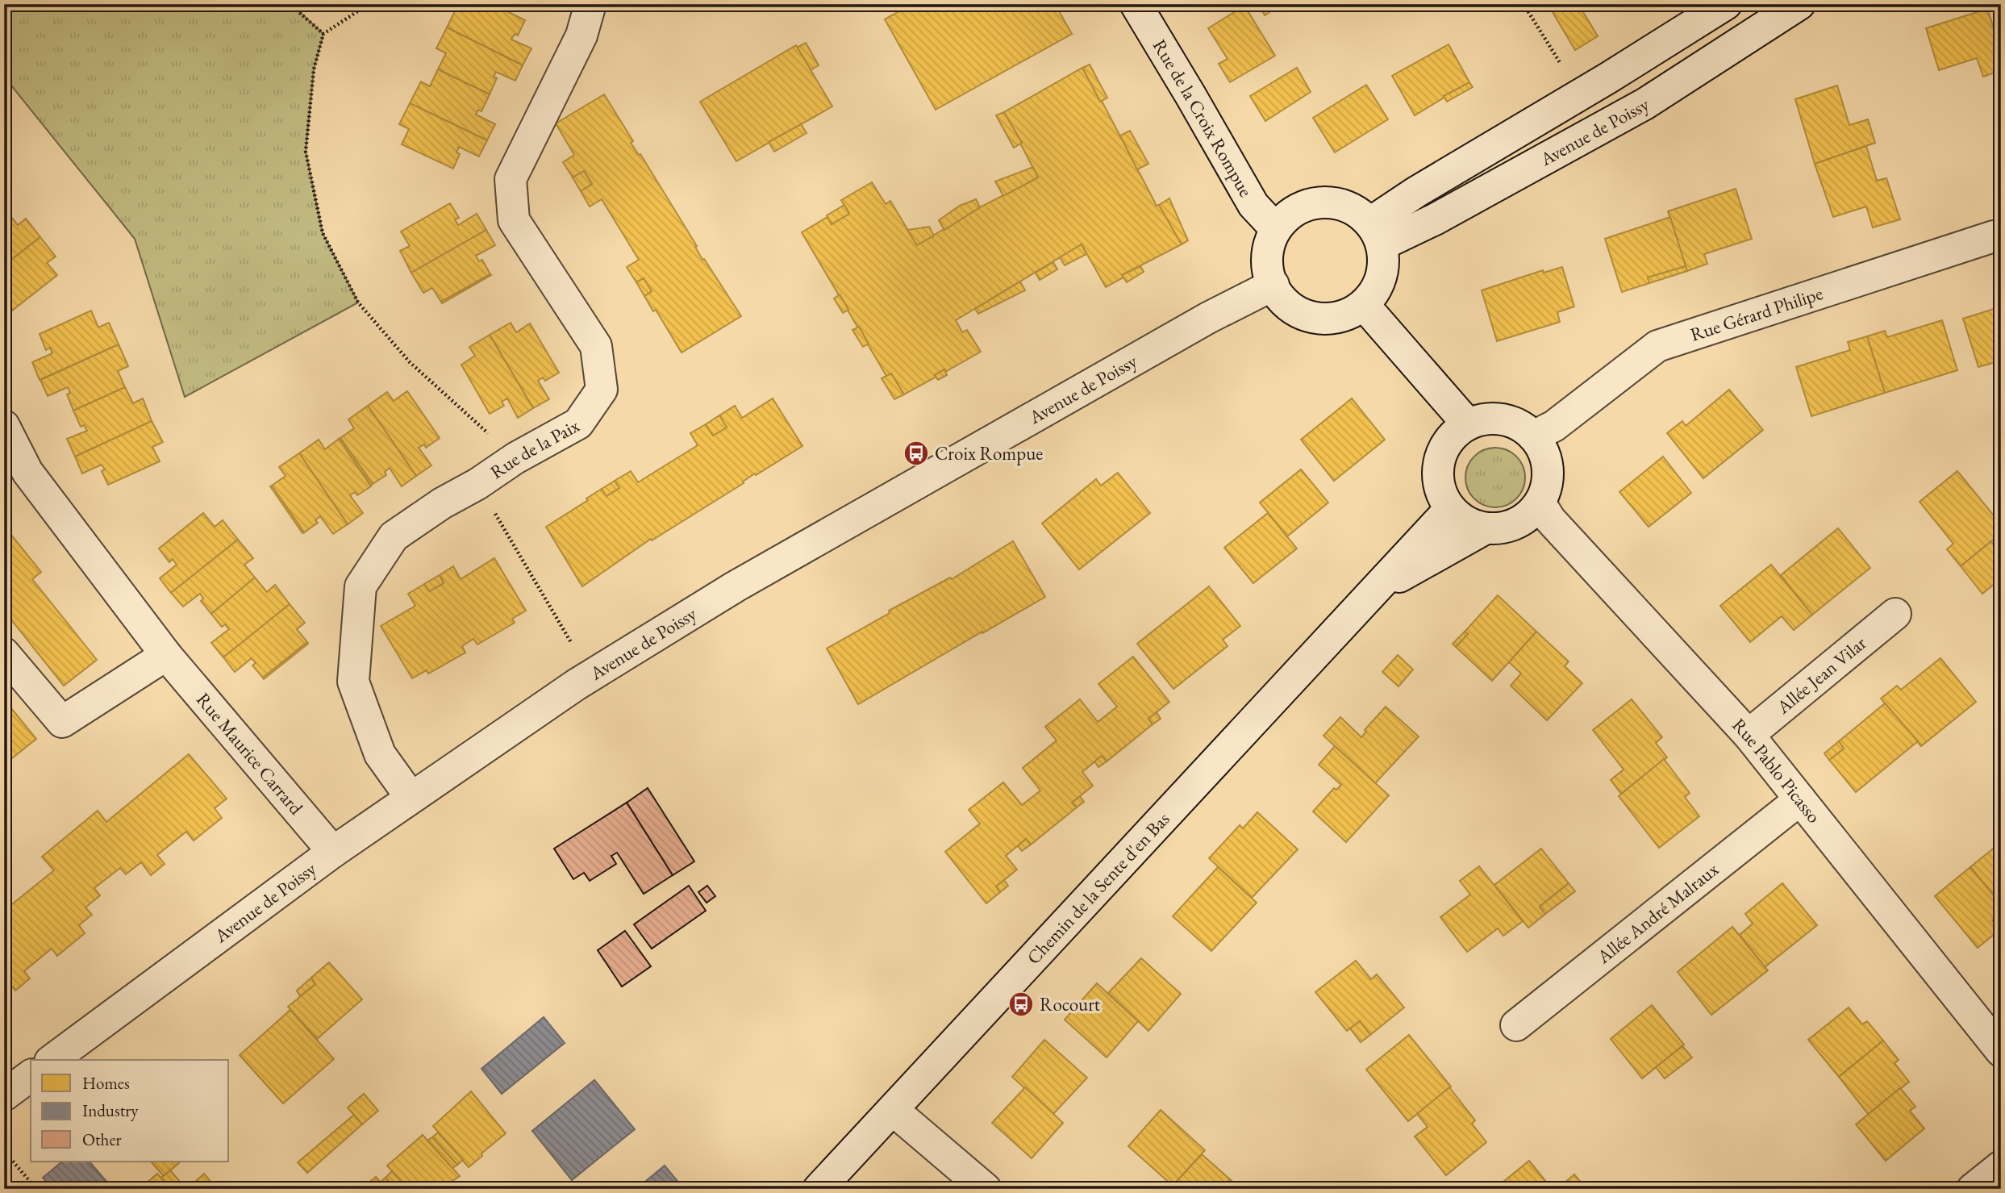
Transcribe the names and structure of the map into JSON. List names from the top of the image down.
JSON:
{
  "streets": {
    "street": [
      "Rue de la Croix Rompue",
      "Avenue de Poissy",
      "Rue Gérard Philipe",
      "Rue de la Paix",
      "Allée Jean Vilar",
      "Rue Maurice Carrard",
      "Rue Pablo Picasso",
      "Chemin de la Sente d'en Bas",
      "Allée André Malraux"
    ]
  },
  "crossings": [
    ["Rue de la Croix Rompue", "Avenue de Poissy"],
    ["Avenue de Poissy", "Rue de la Paix"],
    ["Avenue de Poissy", "Rue Maurice Carrard"],
    ["Rue Gérard Philipe", "Rue Pablo Picasso"],
    ["Rue Gérard Philipe", "Chemin de la Sente d'en Bas"],
    ["Allée Jean Vilar", "Rue Pablo Picasso"],
    ["Rue Pablo Picasso", "Chemin de la Sente d'en Bas"],
    ["Rue Pablo Picasso", "Allée André Malraux"]
  ],
  "places": {
    "bus stop": ["Croix Rompue", "Rocourt"]
  },
  "legend": ["Homes", "Industry", "Other"]
}
